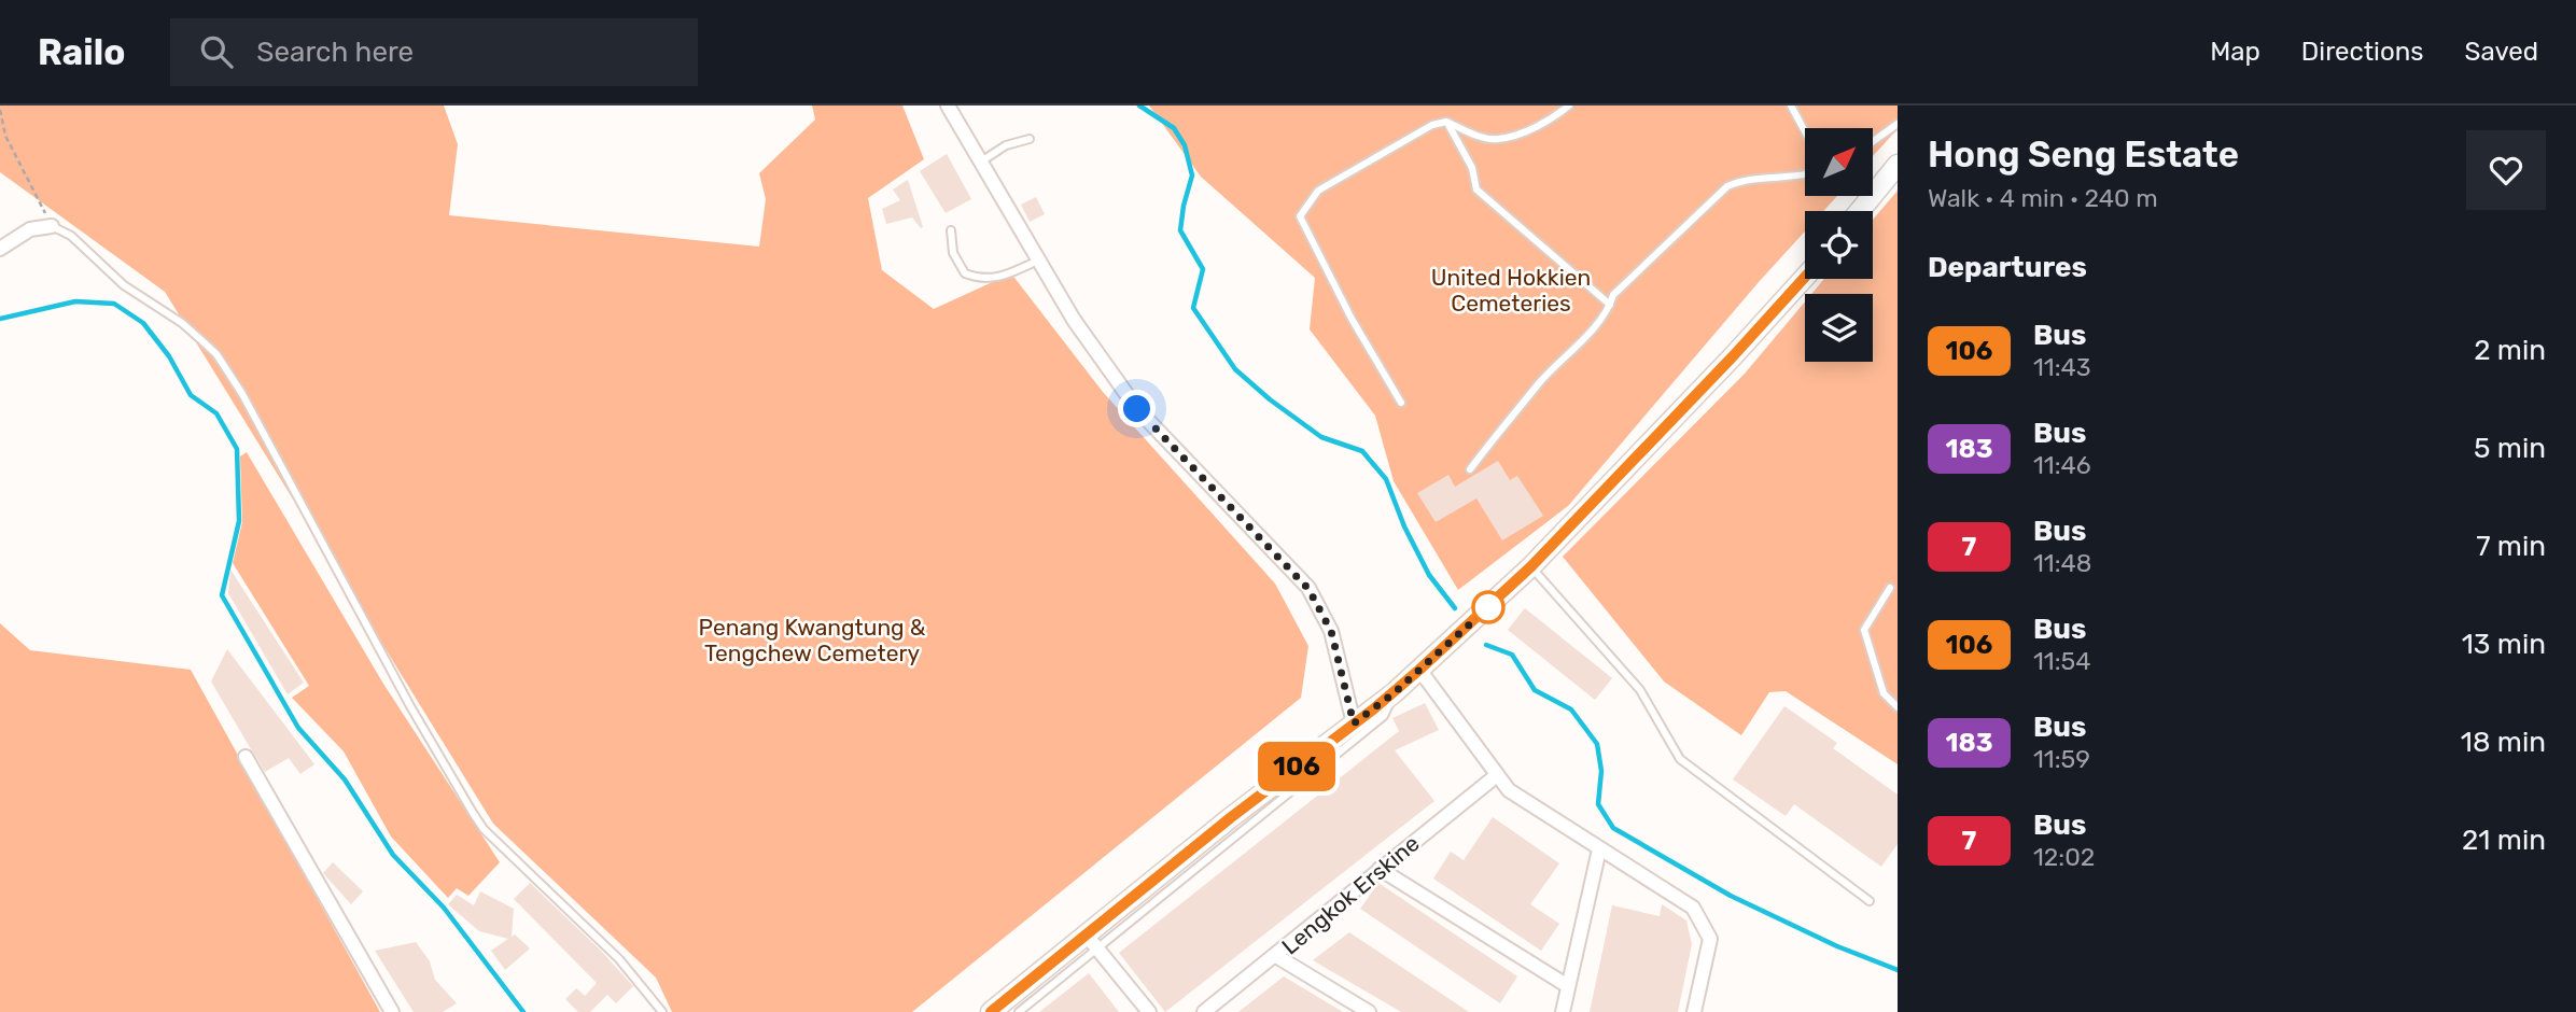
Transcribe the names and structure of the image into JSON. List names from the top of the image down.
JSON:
{
  "streets": {
    "street": ["Lengkok Erskine"]
  },
  "parks": ["United Hokkien Cemeteries", "Penang Kwangtung & Tengchew Cemetery"],
  "lines": ["bus line 106"],
  "north": "top right",
  "page": {
    "header": "Railo",
    "search": "Search here",
    "nav": ["Map", "Directions", "Saved"],
    "on_map": "106",
    "heading": [
      ["Hong Seng Estate", "Walk · 4 min · 240 m"],
      "Departures"
    ],
    "list": [
      {
        "mark": "106",
        "name": "Bus",
        "note": "11:43",
        "value": "2 min"
      },
      {
        "mark": "183",
        "name": "Bus",
        "note": "11:46",
        "value": "5 min"
      },
      {
        "mark": "7",
        "name": "Bus",
        "note": "11:48",
        "value": "7 min"
      },
      {
        "mark": "106",
        "name": "Bus",
        "note": "11:54",
        "value": "13 min"
      },
      {
        "mark": "183",
        "name": "Bus",
        "note": "11:59",
        "value": "18 min"
      },
      {
        "mark": "7",
        "name": "Bus",
        "note": "12:02",
        "value": "21 min"
      }
    ]
  }
}
